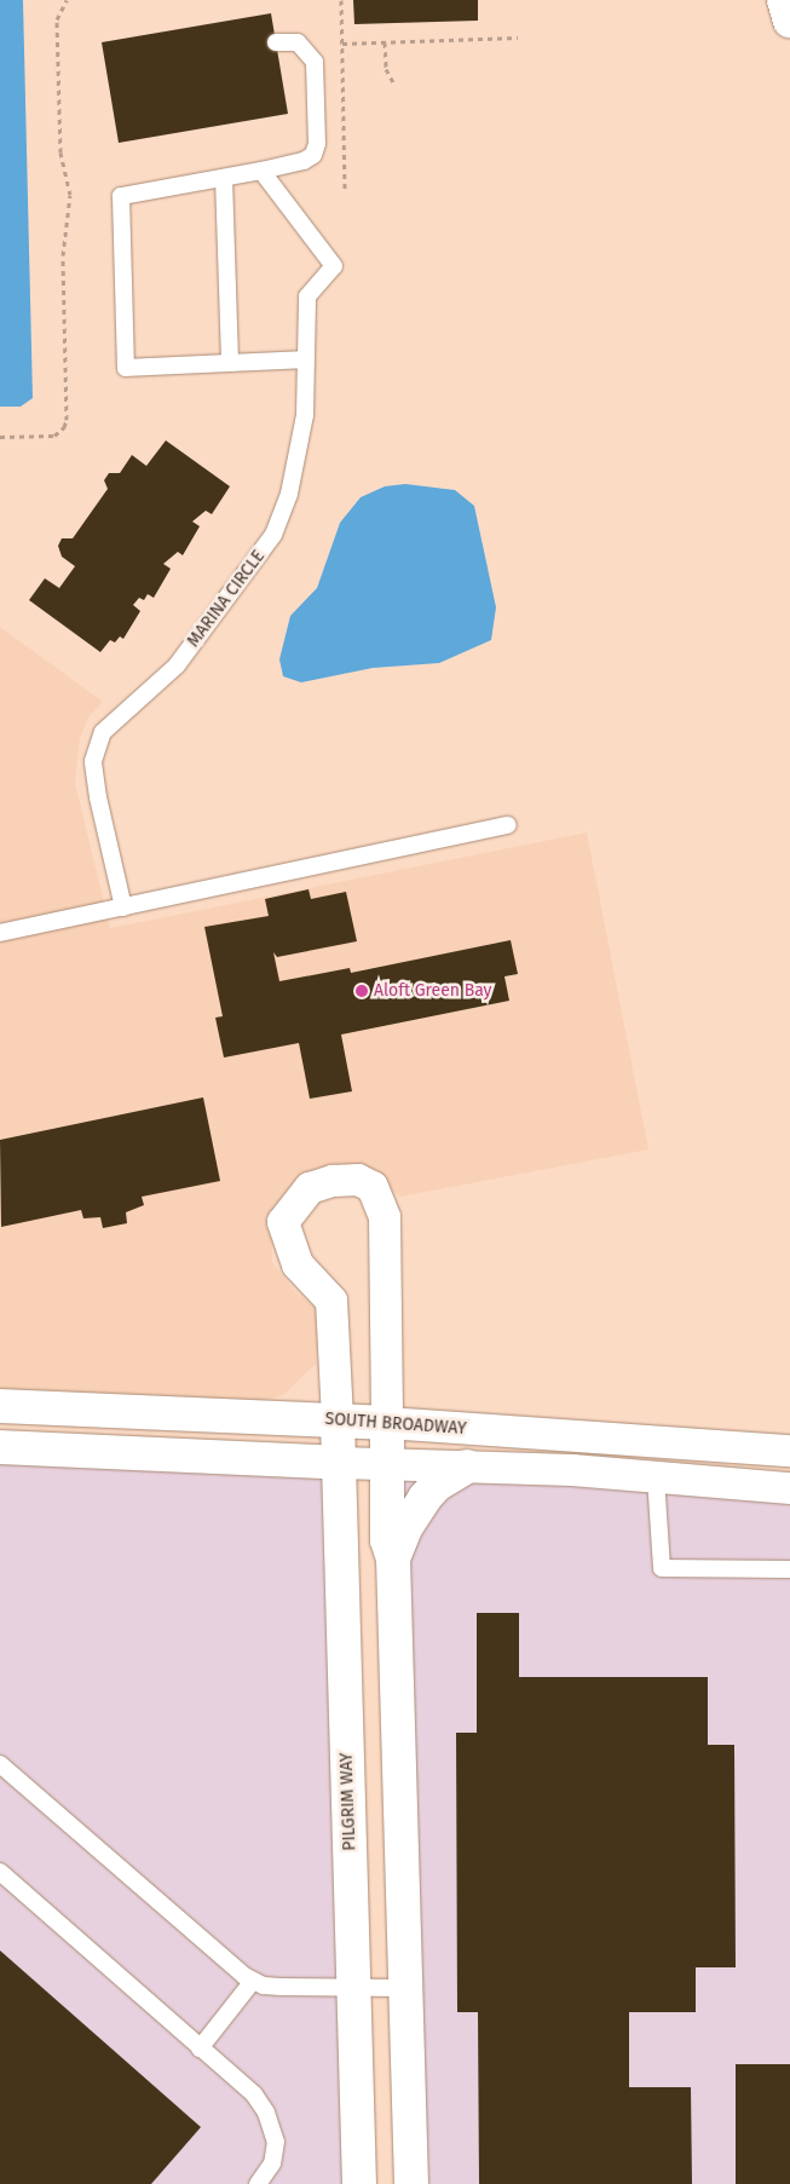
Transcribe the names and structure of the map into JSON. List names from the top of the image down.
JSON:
{
  "streets": {
    "main road": ["SOUTH BROADWAY", "PILGRIM WAY"],
    "lane": ["MARINA CIRCLE"]
  },
  "crossings": [
    ["SOUTH BROADWAY", "PILGRIM WAY"]
  ],
  "places": ["Aloft Green Bay"]
}
